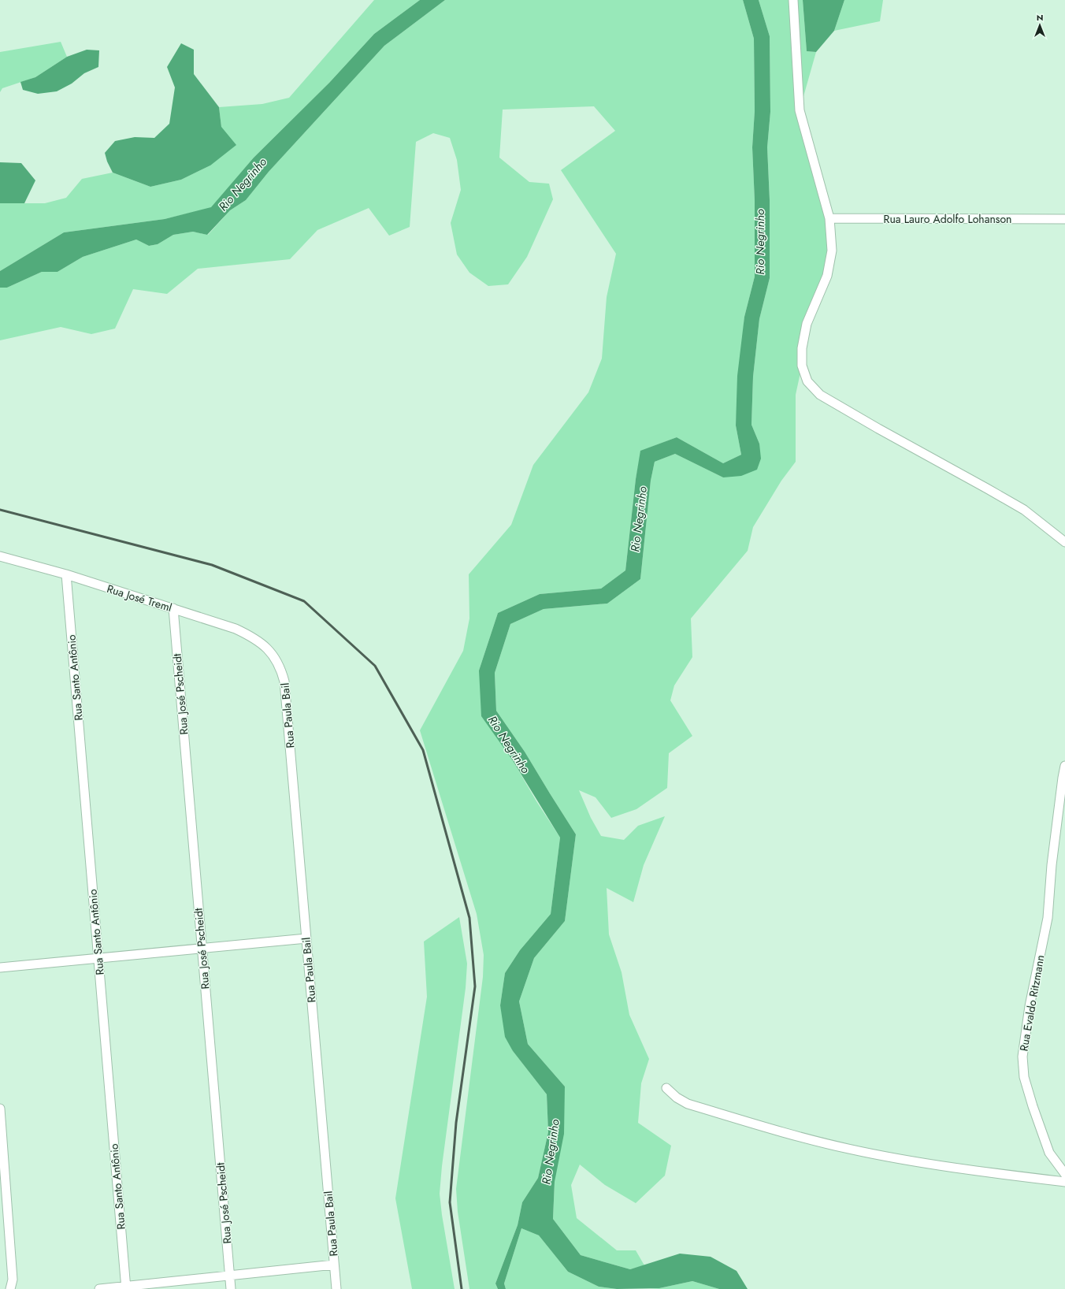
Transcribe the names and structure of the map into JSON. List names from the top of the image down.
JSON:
{
  "streets": {
    "street": [
      "Rua Lauro Adolfo Lohanson",
      "Rua José Treml",
      "Rua Santo Antônio",
      "Rua José Pscheidt",
      "Rua Paula Bail",
      "Rua Evaldo Ritzmann"
    ]
  },
  "crossings": [
    ["Rua José Treml", "Rua Santo Antônio"],
    ["Rua José Treml", "Rua José Pscheidt"],
    ["Rua José Treml", "Rua Paula Bail"]
  ],
  "water": ["Rio Negrinho"],
  "north": "top"
}
